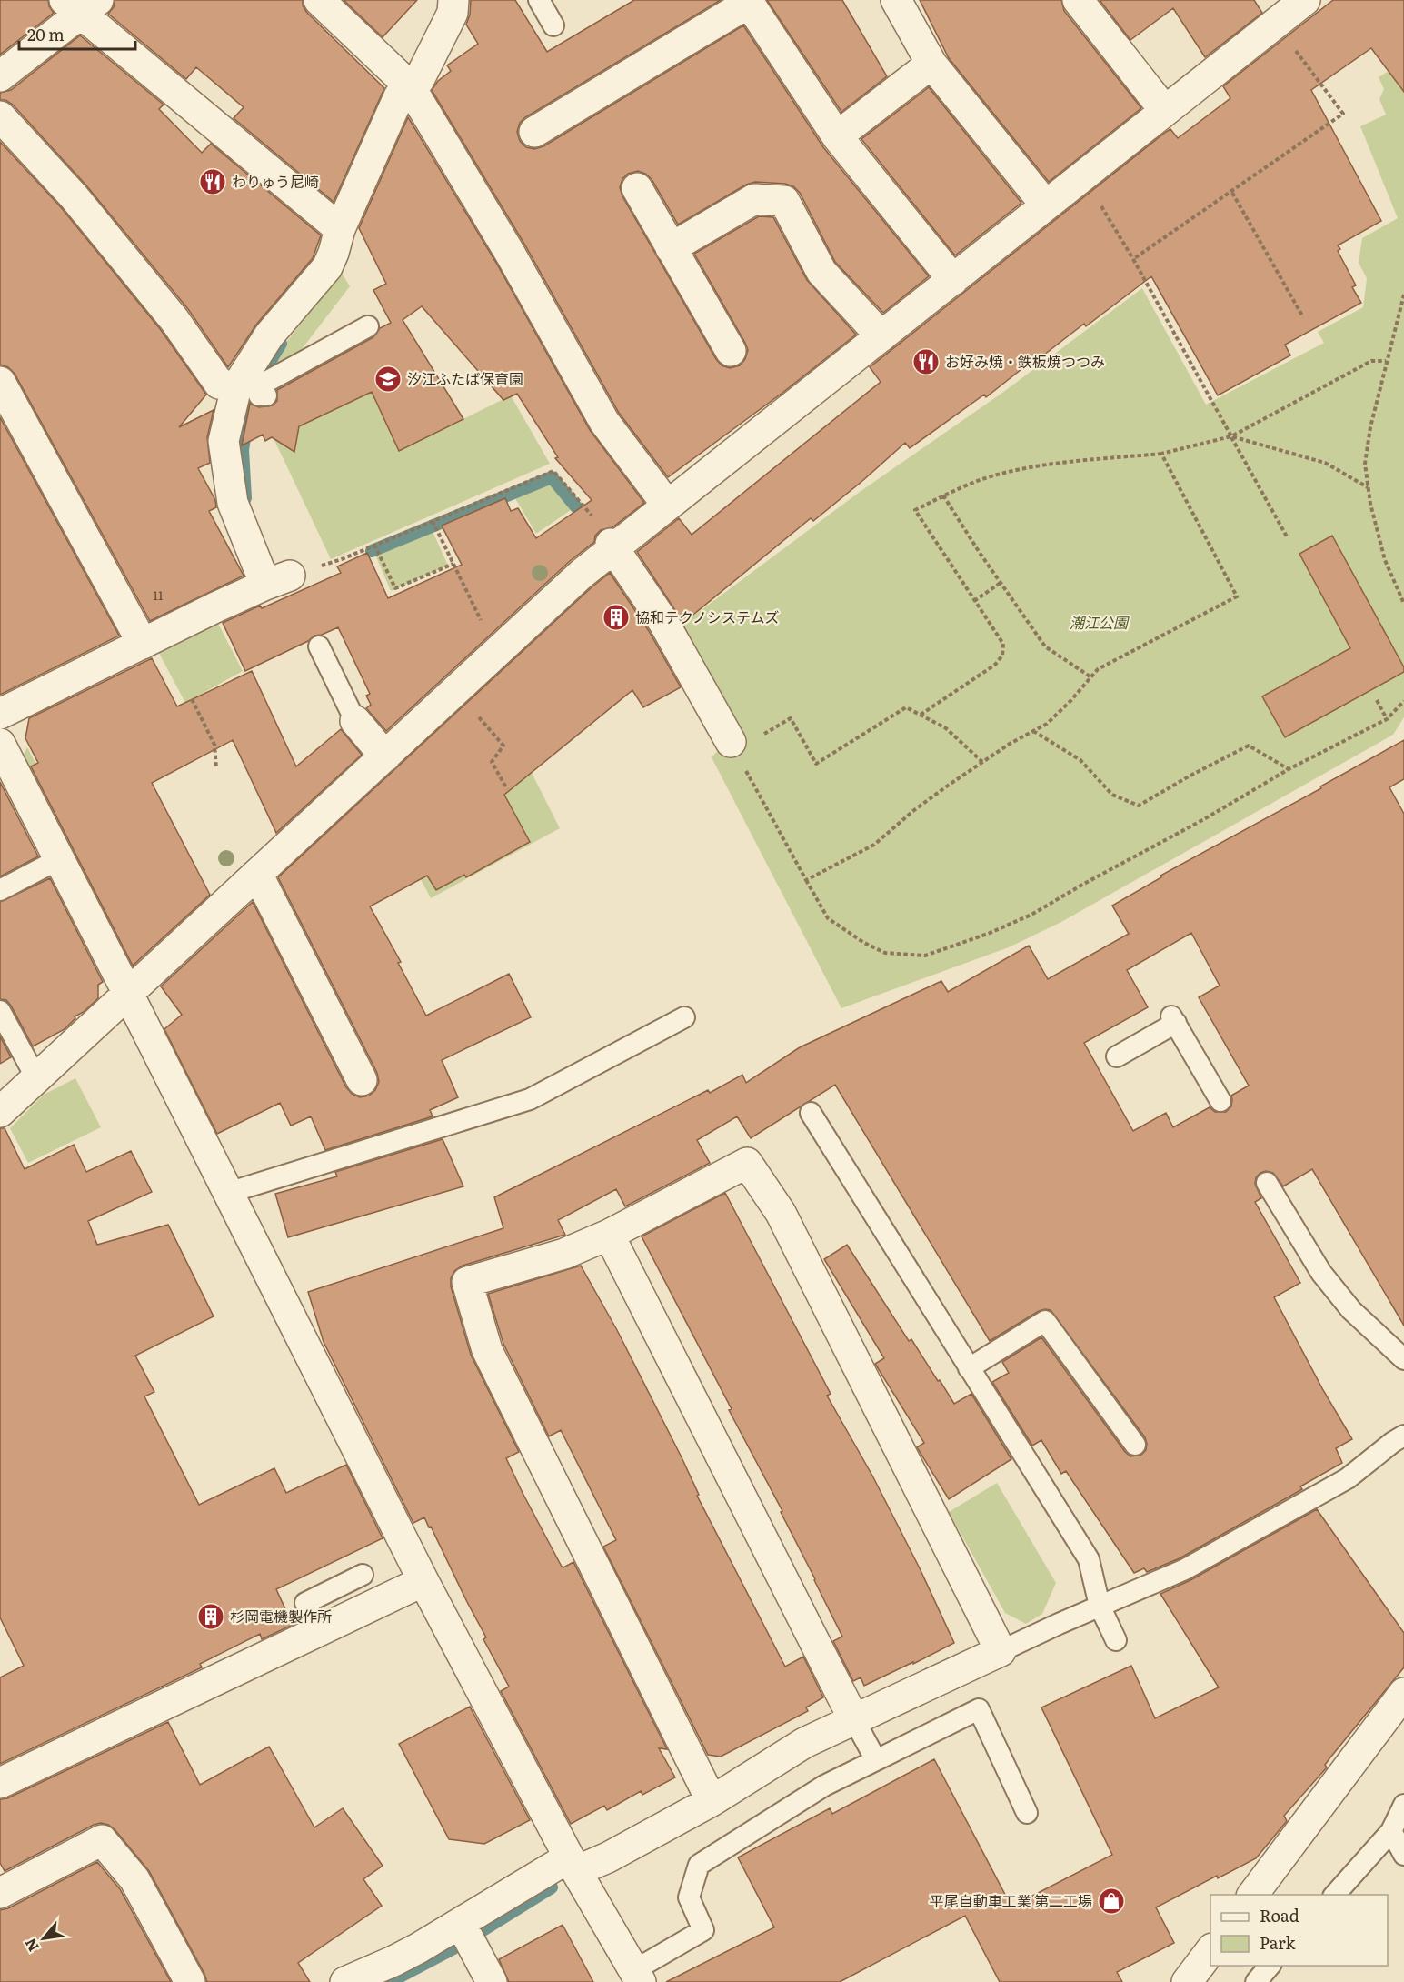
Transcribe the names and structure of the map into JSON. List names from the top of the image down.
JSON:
{
  "parks": ["潮江公園"],
  "places": {
    "restaurant": ["わりゅう尼崎", "お好み焼・鉄板焼つつみ"],
    "school or university": ["汐江ふたば保育園"],
    "building": ["協和テクノシステムズ", "杉岡電機製作所"],
    "shop": ["平尾自動車工業 第二工場"]
  },
  "house_numbers": ["11"],
  "legend": ["Road", "Park"],
  "scale_bar": "20 m",
  "north": "bottom left"
}
